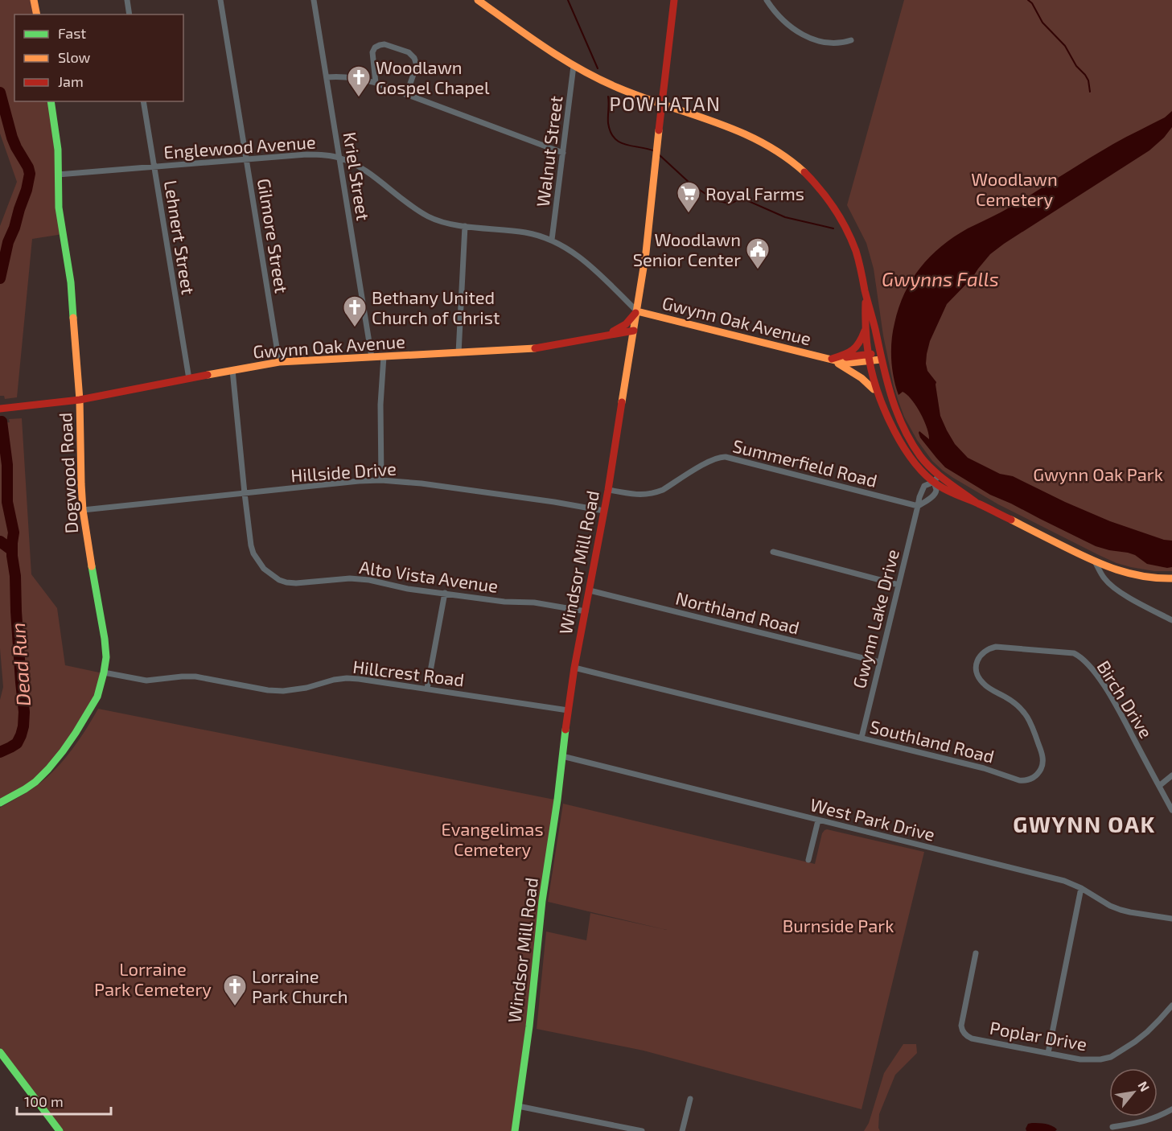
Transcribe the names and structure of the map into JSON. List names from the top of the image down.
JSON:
{
  "streets": {
    "main road": ["Gwynn Oak Avenue", "Dogwood Road", "Windsor Mill Road"],
    "street": [
      "Englewood Avenue",
      "Walnut Street",
      "Kriel Street",
      "Gilmore Street",
      "Lehnert Street",
      "Summerfield Road",
      "Hillside Drive",
      "Alto Vista Avenue",
      "Northland Road",
      "Gwynn Lake Drive",
      "Hillcrest Road",
      "Birch Drive",
      "Southland Road",
      "West Park Drive",
      "Poplar Drive"
    ]
  },
  "crossings": [
    ["Englewood Avenue", "Walnut Street"],
    ["Englewood Avenue", "Kriel Street"],
    ["Englewood Avenue", "Gilmore Street"],
    ["Englewood Avenue", "Lehnert Street"],
    ["Englewood Avenue", "Gwynn Oak Avenue"],
    ["Englewood Avenue", "Dogwood Road"],
    ["Englewood Avenue", "Windsor Mill Road"],
    ["Kriel Street", "Gwynn Oak Avenue"],
    ["Gilmore Street", "Gwynn Oak Avenue"],
    ["Lehnert Street", "Gwynn Oak Avenue"],
    ["Gwynn Oak Avenue", "Dogwood Road"],
    ["Gwynn Oak Avenue", "Windsor Mill Road"],
    ["Gwynn Oak Avenue", "Alto Vista Avenue"],
    ["Summerfield Road", "Windsor Mill Road"],
    ["Summerfield Road", "Gwynn Lake Drive"],
    ["Hillside Drive", "Dogwood Road"],
    ["Hillside Drive", "Windsor Mill Road"],
    ["Hillside Drive", "Alto Vista Avenue"],
    ["Dogwood Road", "Hillcrest Road"],
    ["Windsor Mill Road", "Alto Vista Avenue"],
    ["Windsor Mill Road", "Northland Road"],
    ["Windsor Mill Road", "Hillcrest Road"],
    ["Windsor Mill Road", "Southland Road"],
    ["Windsor Mill Road", "West Park Drive"],
    ["Northland Road", "Gwynn Lake Drive"],
    ["Gwynn Lake Drive", "Southland Road"],
    ["Birch Drive", "Southland Road"]
  ],
  "districts": ["POWHATAN", "GWYNN OAK"],
  "water": ["Gwynns Falls", "Dead Run"],
  "parks": [
    "Woodlawn Cemetery",
    "Gwynn Oak Park",
    "Evangelimas Cemetery",
    "Burnside Park",
    "Lorraine Park Cemetery"
  ],
  "places": {
    "church": ["Woodlawn Gospel Chapel", "Bethany United Church of Christ", "Lorraine Park Church"],
    "supermarket": ["Royal Farms"],
    "public building": ["Woodlawn Senior Center"]
  },
  "legend": ["Fast", "Slow", "Jam"],
  "scale_bar": "100 m",
  "north": "top right"
}
